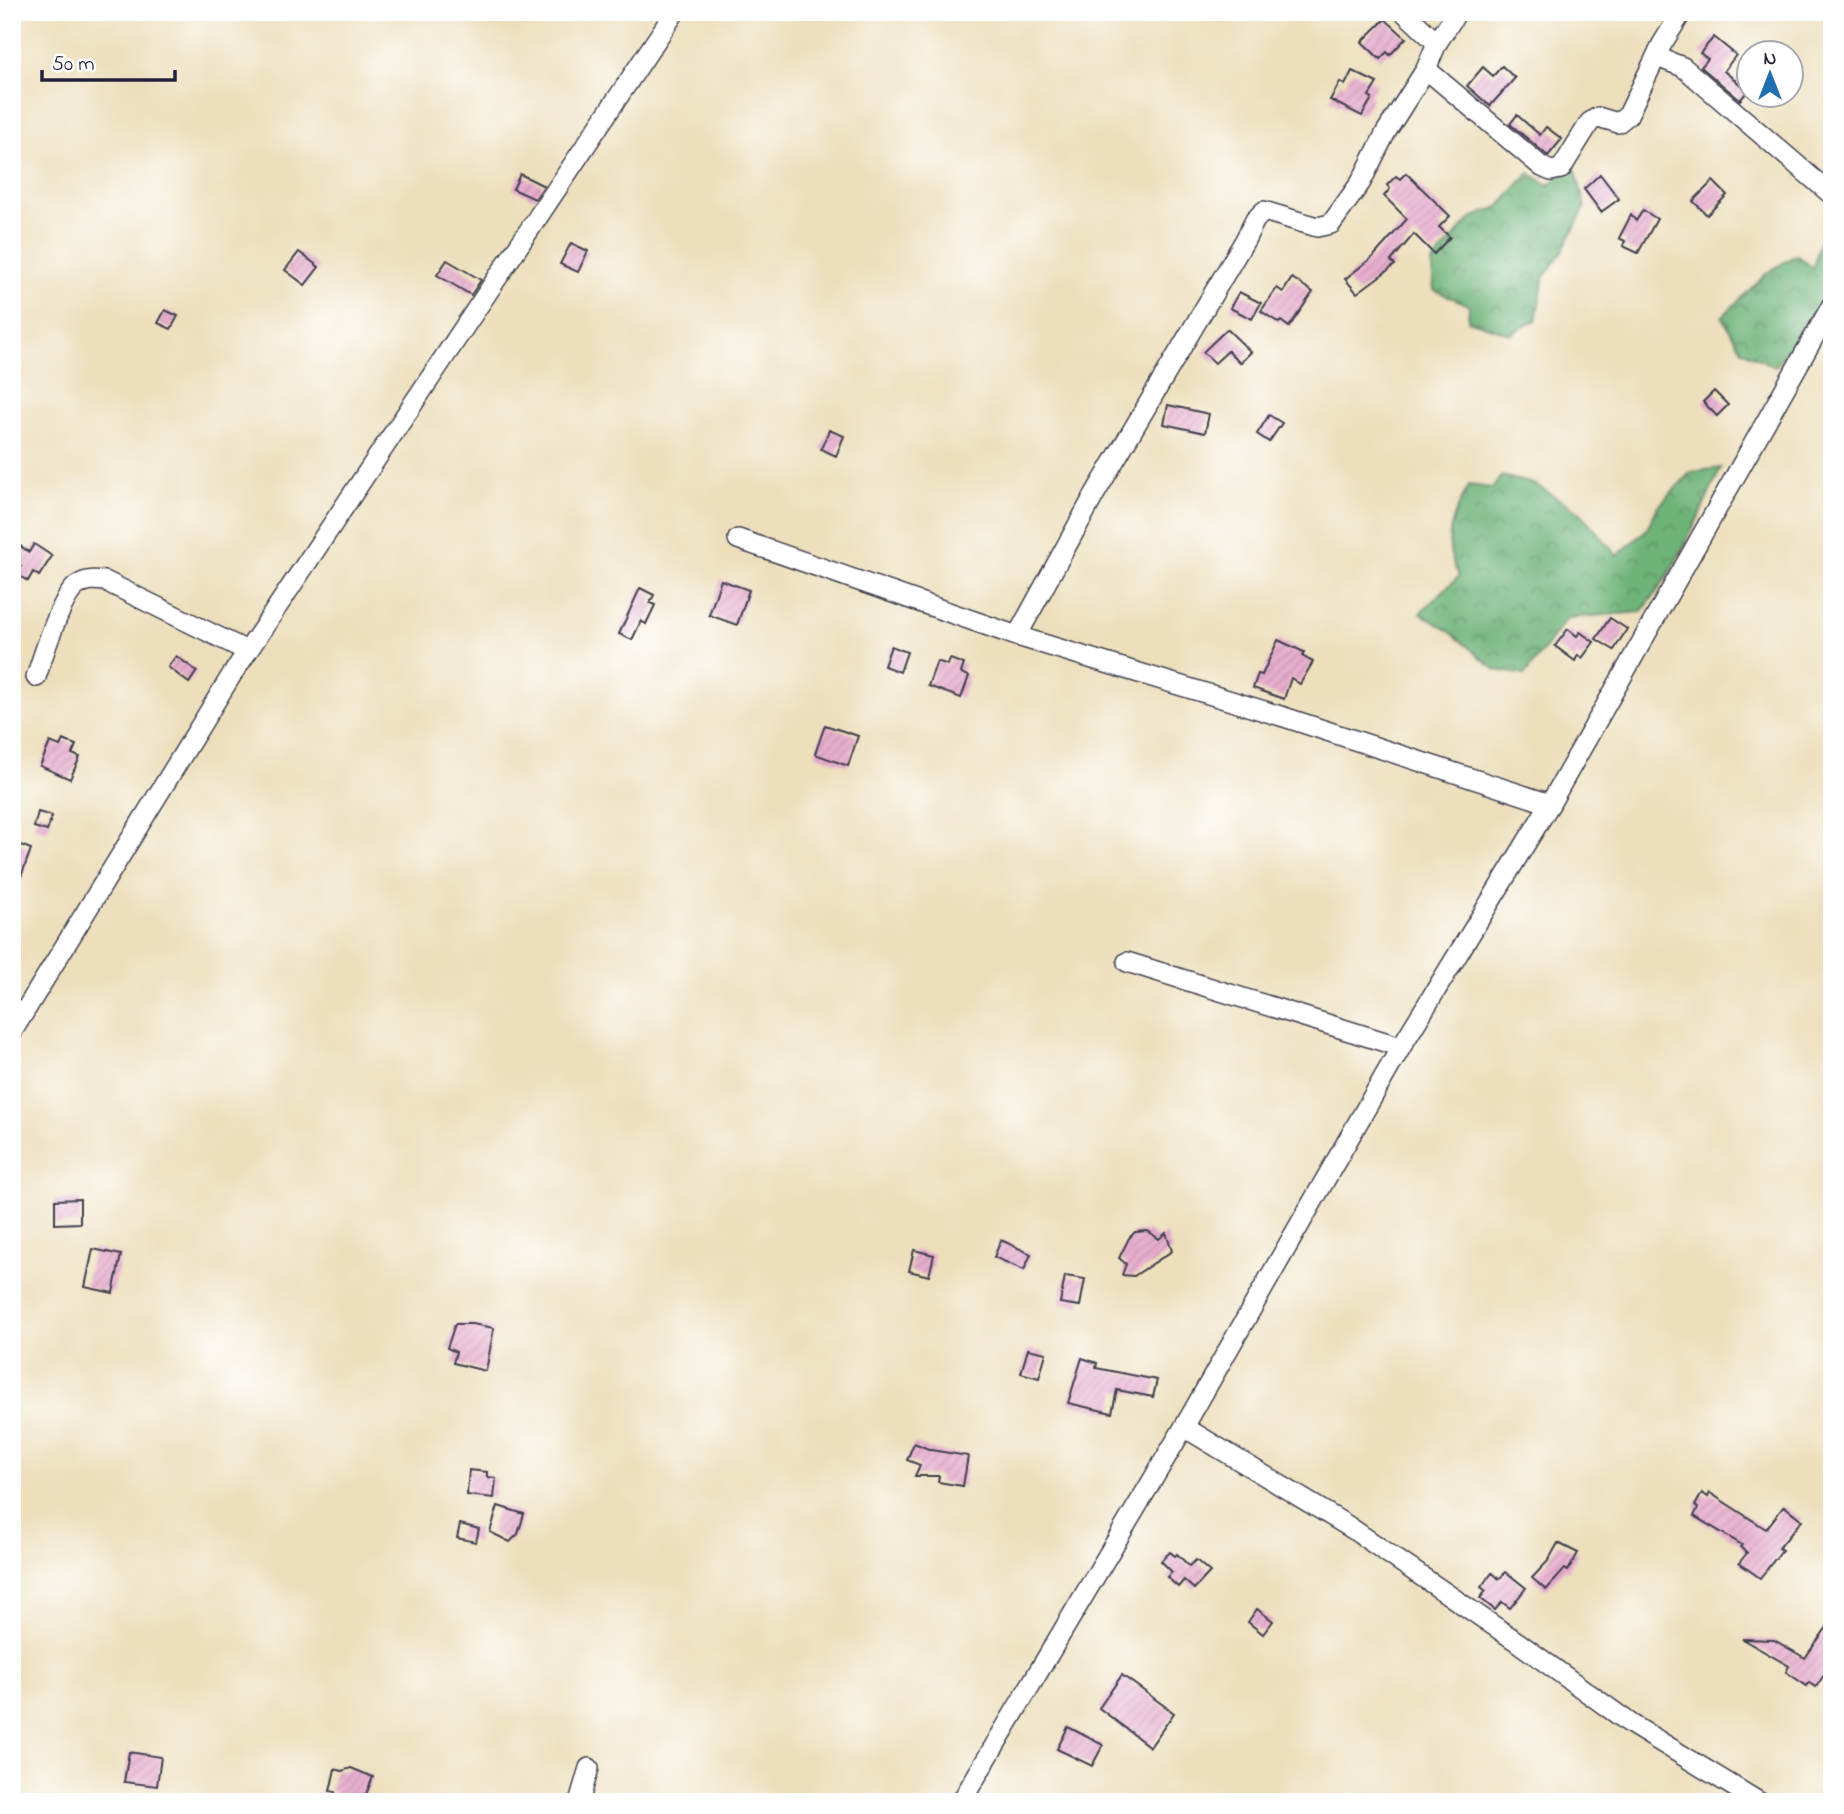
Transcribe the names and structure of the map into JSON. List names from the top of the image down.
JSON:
{
  "scale_bar": "50 m",
  "north": "top"
}
